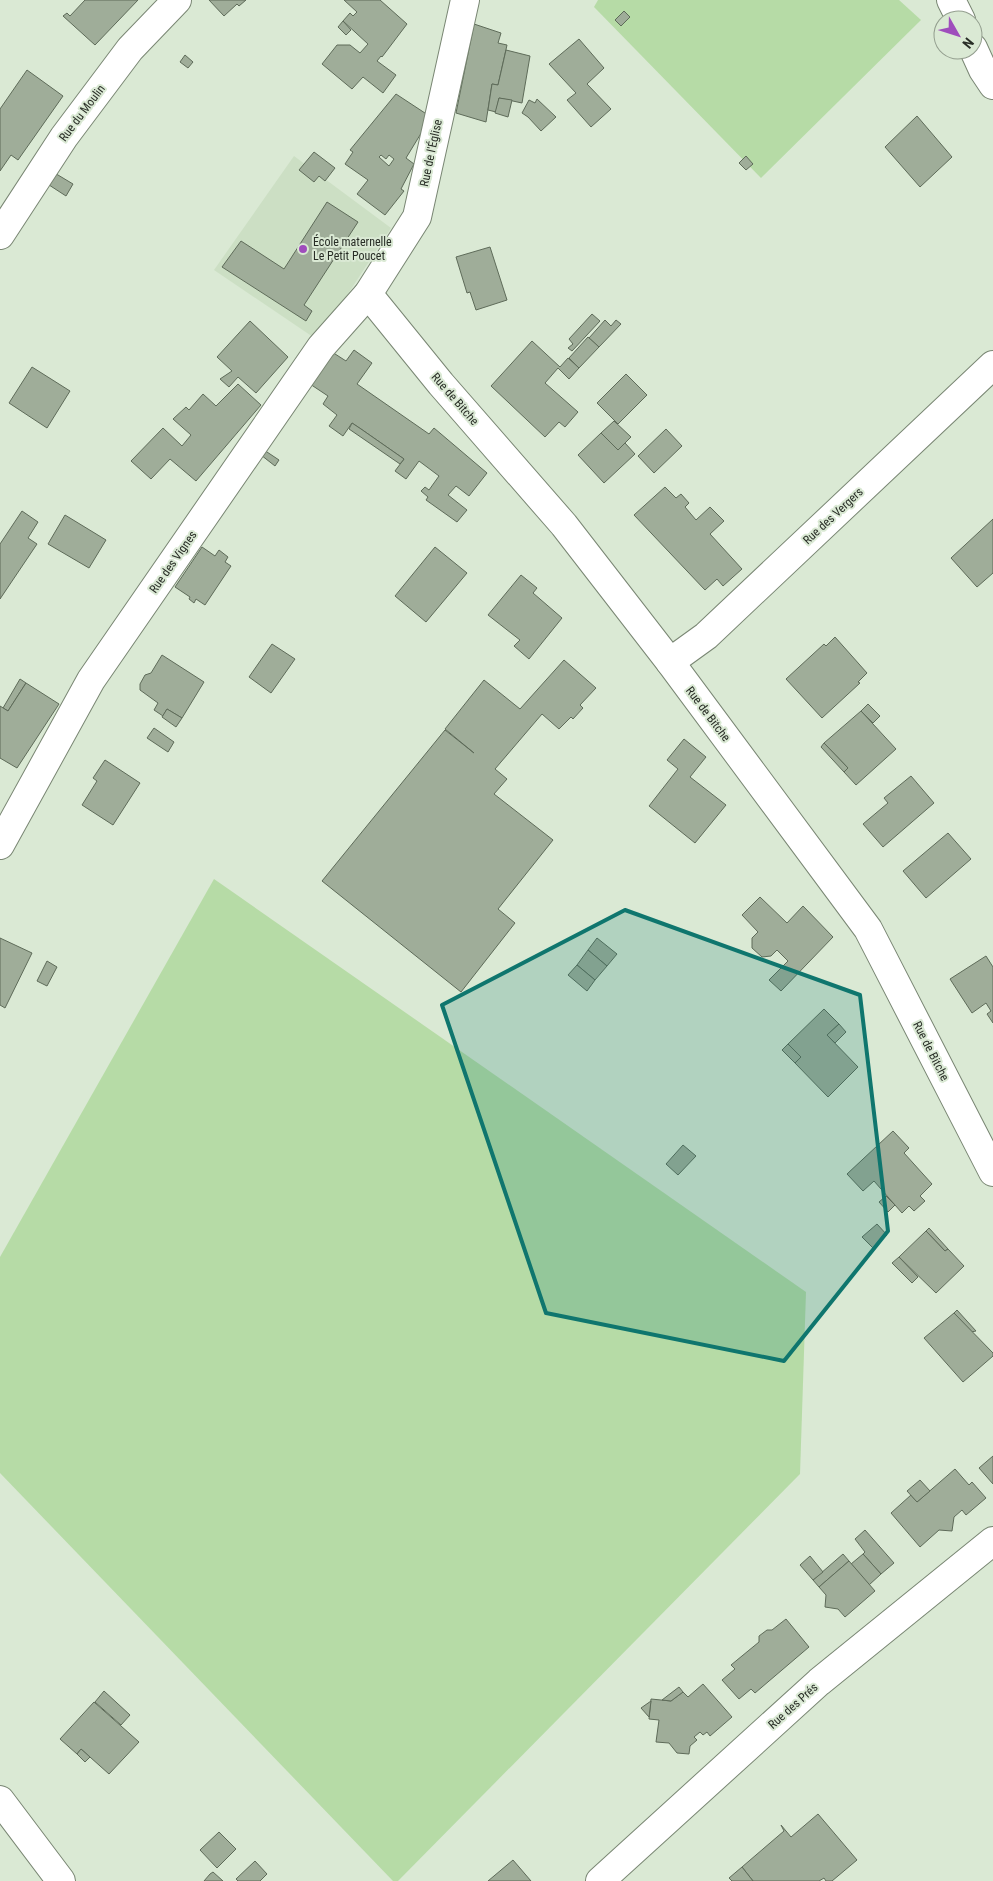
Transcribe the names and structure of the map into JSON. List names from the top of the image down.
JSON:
{
  "streets": {
    "street": [
      "Rue du Moulin",
      "Rue de l'Église",
      "Rue de Bitche",
      "Rue des Vergers",
      "Rue des Vignes",
      "Rue des Prés"
    ]
  },
  "crossings": [
    ["Rue de l'Église", "Rue de Bitche"],
    ["Rue de l'Église", "Rue des Vignes"],
    ["Rue de Bitche", "Rue des Vergers"],
    ["Rue de Bitche", "Rue des Vignes"]
  ],
  "places": ["École maternelle Le Petit Poucet"],
  "north": "bottom right"
}
